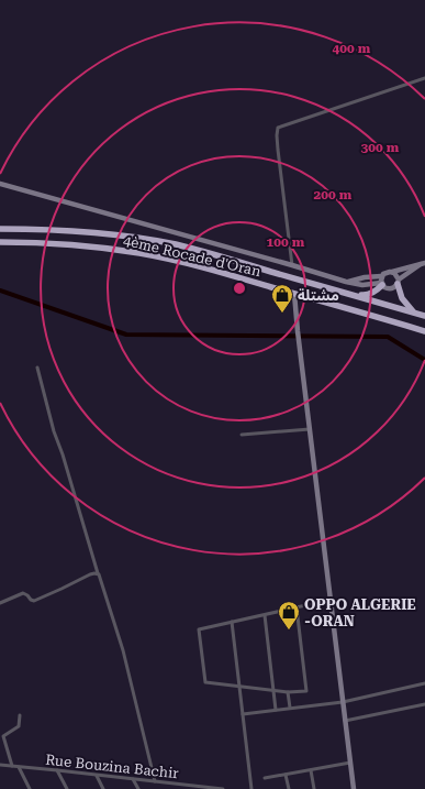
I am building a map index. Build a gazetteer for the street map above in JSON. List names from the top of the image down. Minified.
{"streets":{"highway":["4ème Rocade d'Oran"],"street":["Rue Bouzina Bachir"]},"places":{"shop":["مشتلة","OPPO ALGERIE -ORAN"]},"rings":["400 m","300 m","200 m","100 m"]}
